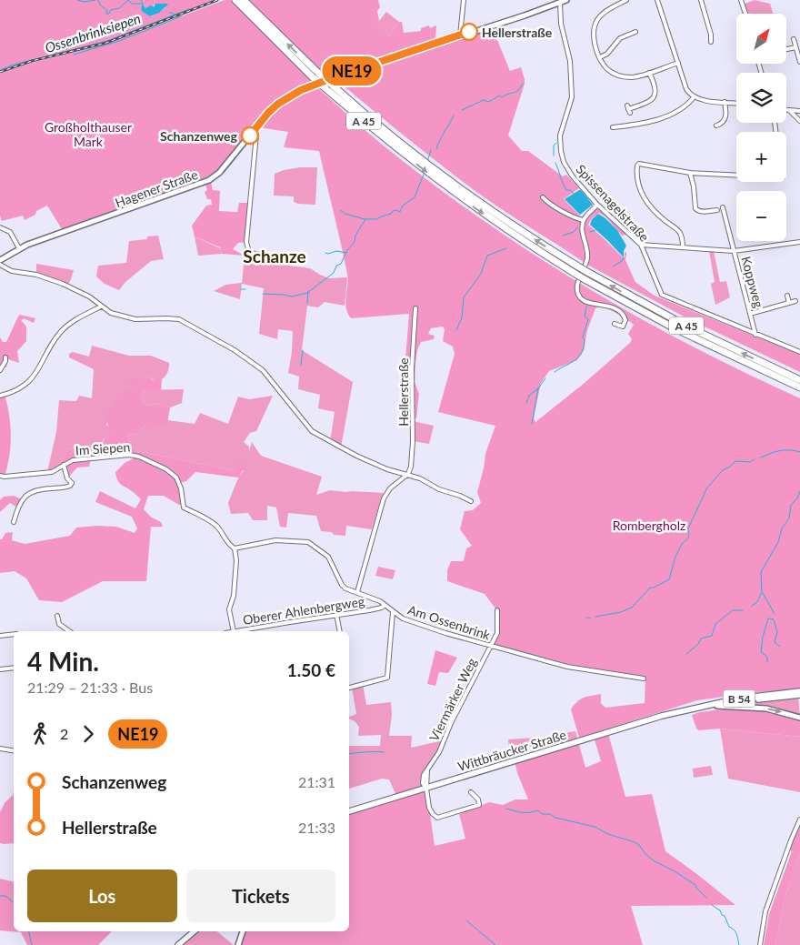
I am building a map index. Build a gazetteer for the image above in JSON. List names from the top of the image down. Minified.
{"streets":{"highway":["A 45"],"main road":["Hagener Straße","B 54","Wittbräucker Straße"],"street":["Spissenagelstraße","Koppweg","Hellerstraße","Im Siepen","Oberer Ahlenbergweg","Am Ossenbrink","Viermärker Weg"]},"crossings":[["Hagener Straße","Spissenagelstraße"],["Spissenagelstraße","Koppweg"],["Oberer Ahlenbergweg","Am Ossenbrink"],["Am Ossenbrink","Viermärker Weg"],["B 54","Wittbräucker Straße"],["Viermärker Weg","Wittbräucker Straße"]],"districts":["Schanze"],"water":["Ossenbrinksiepen"],"parks":["Großholthauser Mark","Rombergholz"],"places":["Hellerstraße","Schanzenweg"],"lines":["bus line NE19"],"north":"top right","page":{"on_map":"NE19","map_buttons":["+","−"],"heading":["4 Min.","21:29 – 21:33 · Bus","1.50 €"],"legs":["2","NE19"],"list":[{"name":"Schanzenweg","value":"21:31"},{"name":"Hellerstraße","value":"21:33"}],"buttons":["Los","Tickets"]}}
